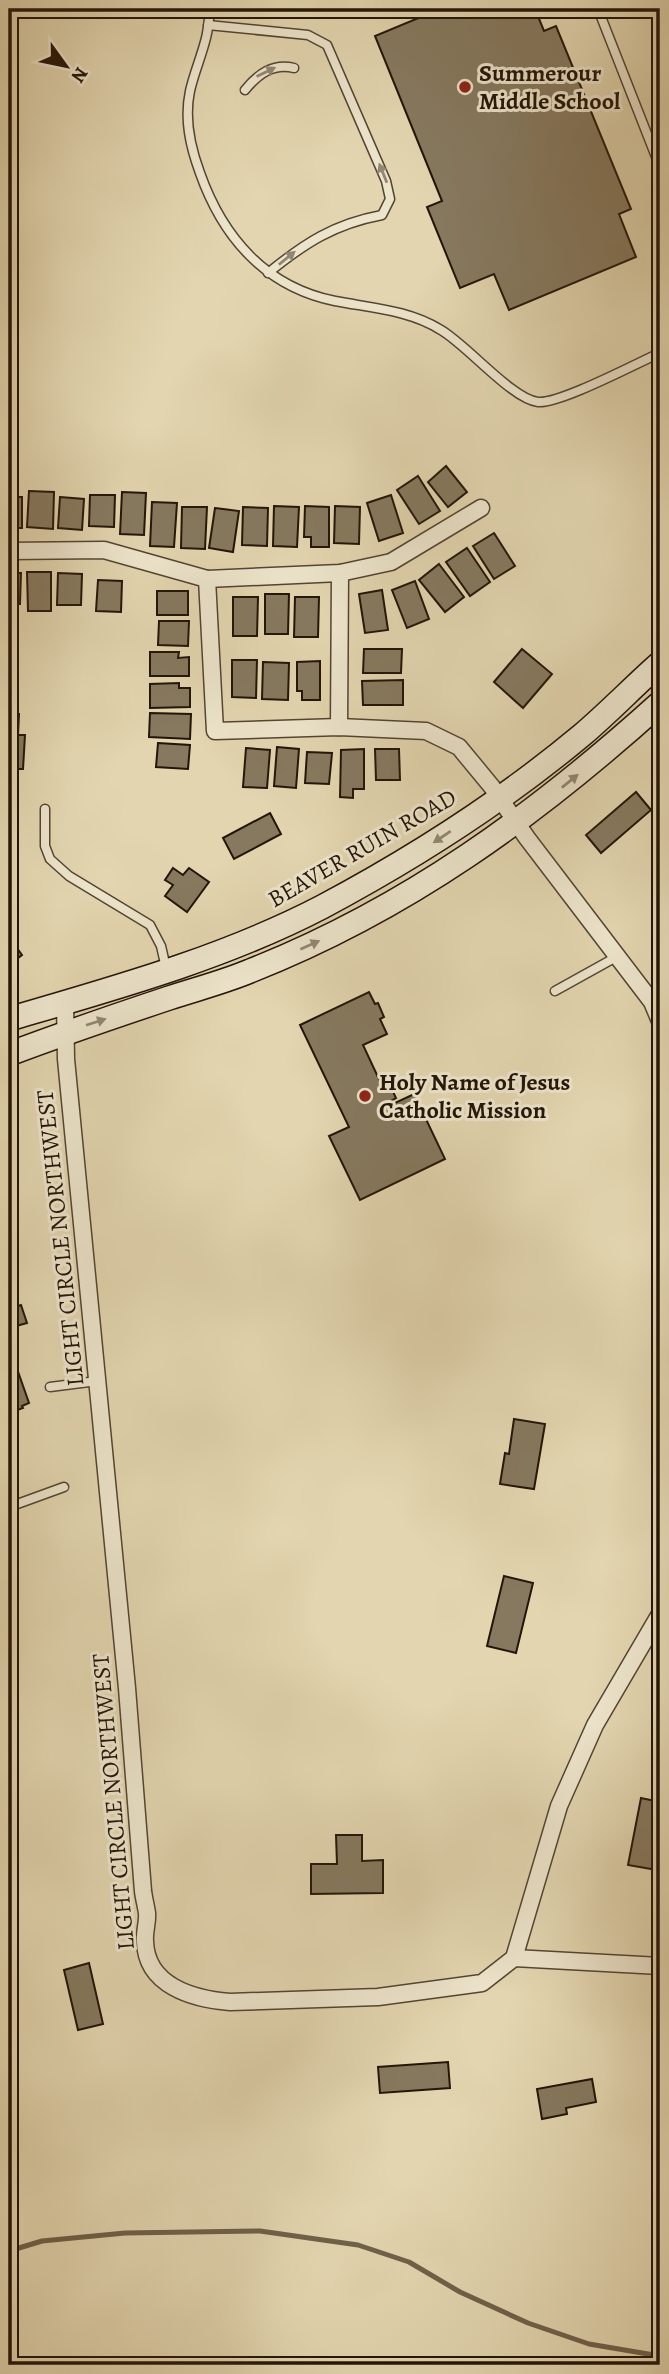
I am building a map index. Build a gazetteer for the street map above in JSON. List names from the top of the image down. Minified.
{"streets":{"main road":["BEAVER RUIN ROAD"],"street":["LIGHT CIRCLE NORTHWEST"]},"crossings":[["BEAVER RUIN ROAD","LIGHT CIRCLE NORTHWEST"]],"places":["Summerour Middle School","Holy Name of Jesus Catholic Mission"],"north":"bottom right"}
